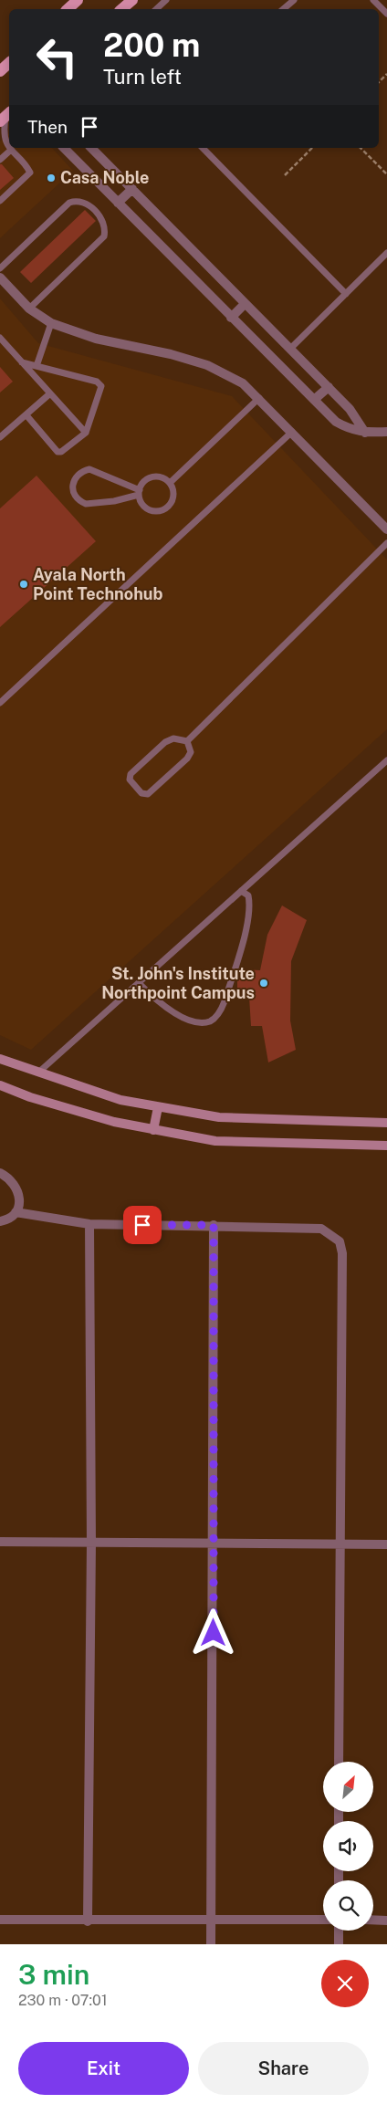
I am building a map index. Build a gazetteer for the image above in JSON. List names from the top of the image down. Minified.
{"places":["Casa Noble","Ayala North Point Technohub","St. John's Institute Northpoint Campus"],"north":"top right","page":{"turn":["200 m","Turn left"],"then":"Then","heading":["3 min","230 m · 07:01"],"buttons":["Exit","Share"]}}
